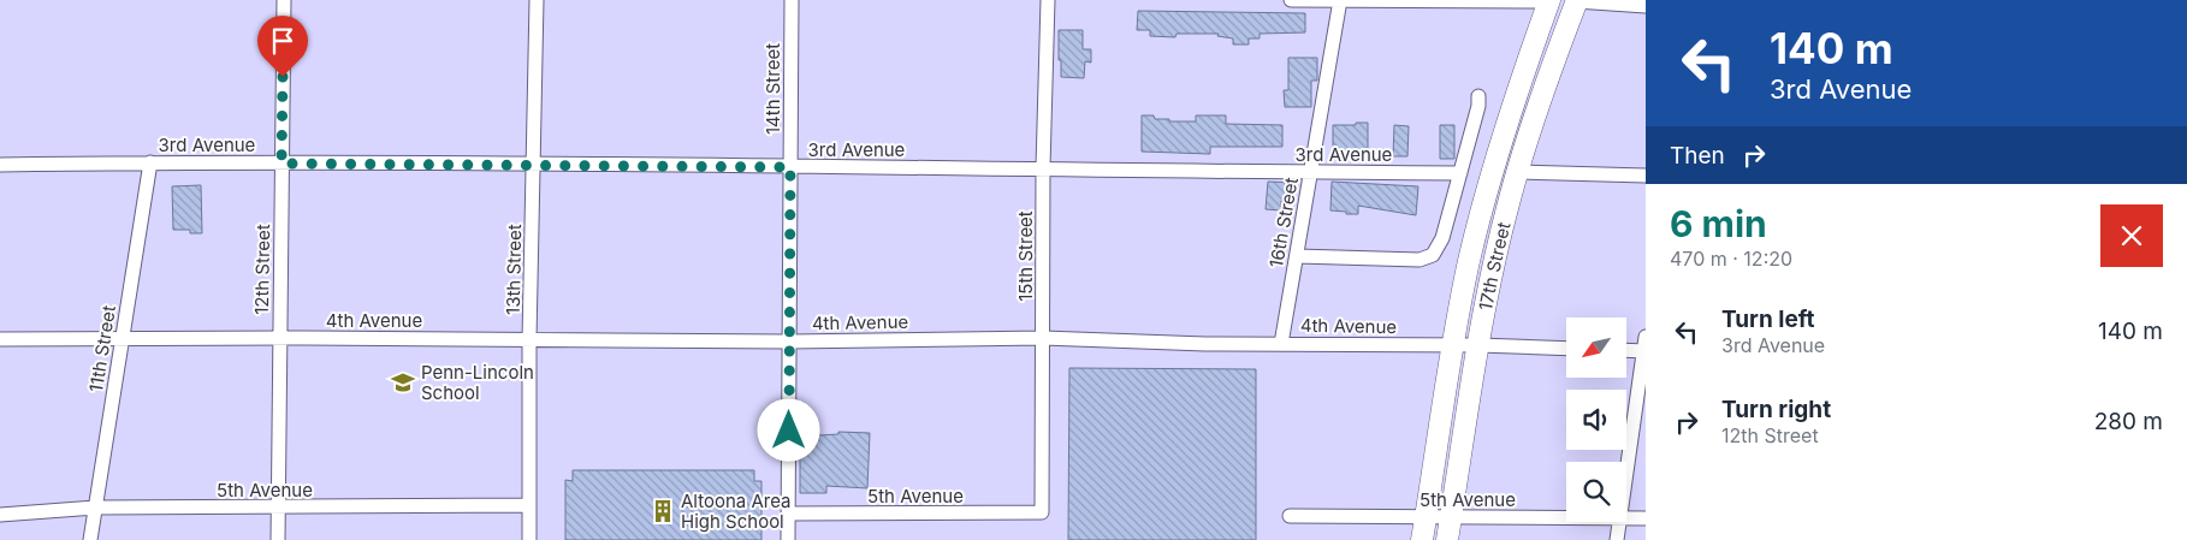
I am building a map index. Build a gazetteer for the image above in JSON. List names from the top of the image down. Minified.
{"streets":{"main road":["17th Street"],"street":["14th Street","3rd Avenue","16th Street","15th Street","12th Street","13th Street","4th Avenue","11th Street","5th Avenue"]},"crossings":[["14th Street","3rd Avenue"],["14th Street","4th Avenue"],["14th Street","5th Avenue"],["3rd Avenue","16th Street"],["3rd Avenue","15th Street"],["3rd Avenue","12th Street"],["3rd Avenue","13th Street"],["3rd Avenue","11th Street"],["16th Street","4th Avenue"],["15th Street","4th Avenue"],["15th Street","5th Avenue"],["17th Street","4th Avenue"],["17th Street","5th Avenue"],["12th Street","4th Avenue"],["12th Street","5th Avenue"],["13th Street","4th Avenue"],["13th Street","5th Avenue"],["4th Avenue","11th Street"],["11th Street","5th Avenue"]],"places":{"school or university":["Penn-Lincoln School"],"building":["Altoona Area High School"]},"north":"bottom left","page":{"turn":["140 m","3rd Avenue"],"then":"Then","heading":["6 min","470 m · 12:20"],"list":[{"name":"Turn left","note":"3rd Avenue","value":"140 m"},{"name":"Turn right","note":"12th Street","value":"280 m"}]}}
